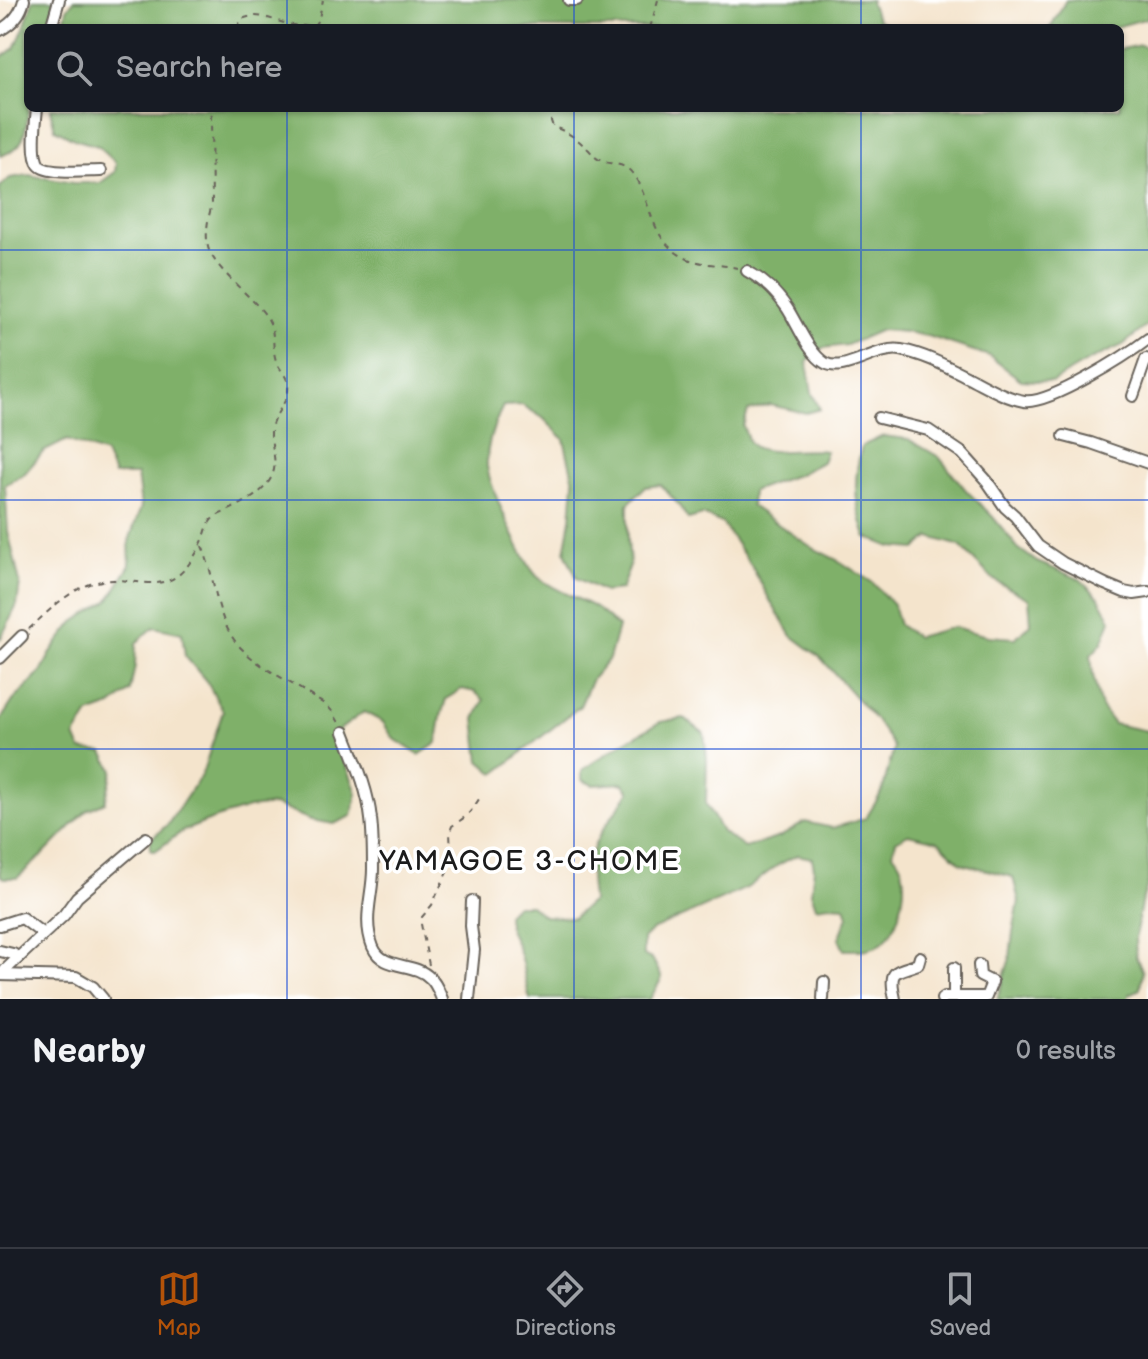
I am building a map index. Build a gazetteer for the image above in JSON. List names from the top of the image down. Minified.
{"districts":["YAMAGOE 3-CHOME"],"page":{"search":"Search here","heading":["Nearby","0 results"],"nav":["Map","Directions","Saved"]}}
